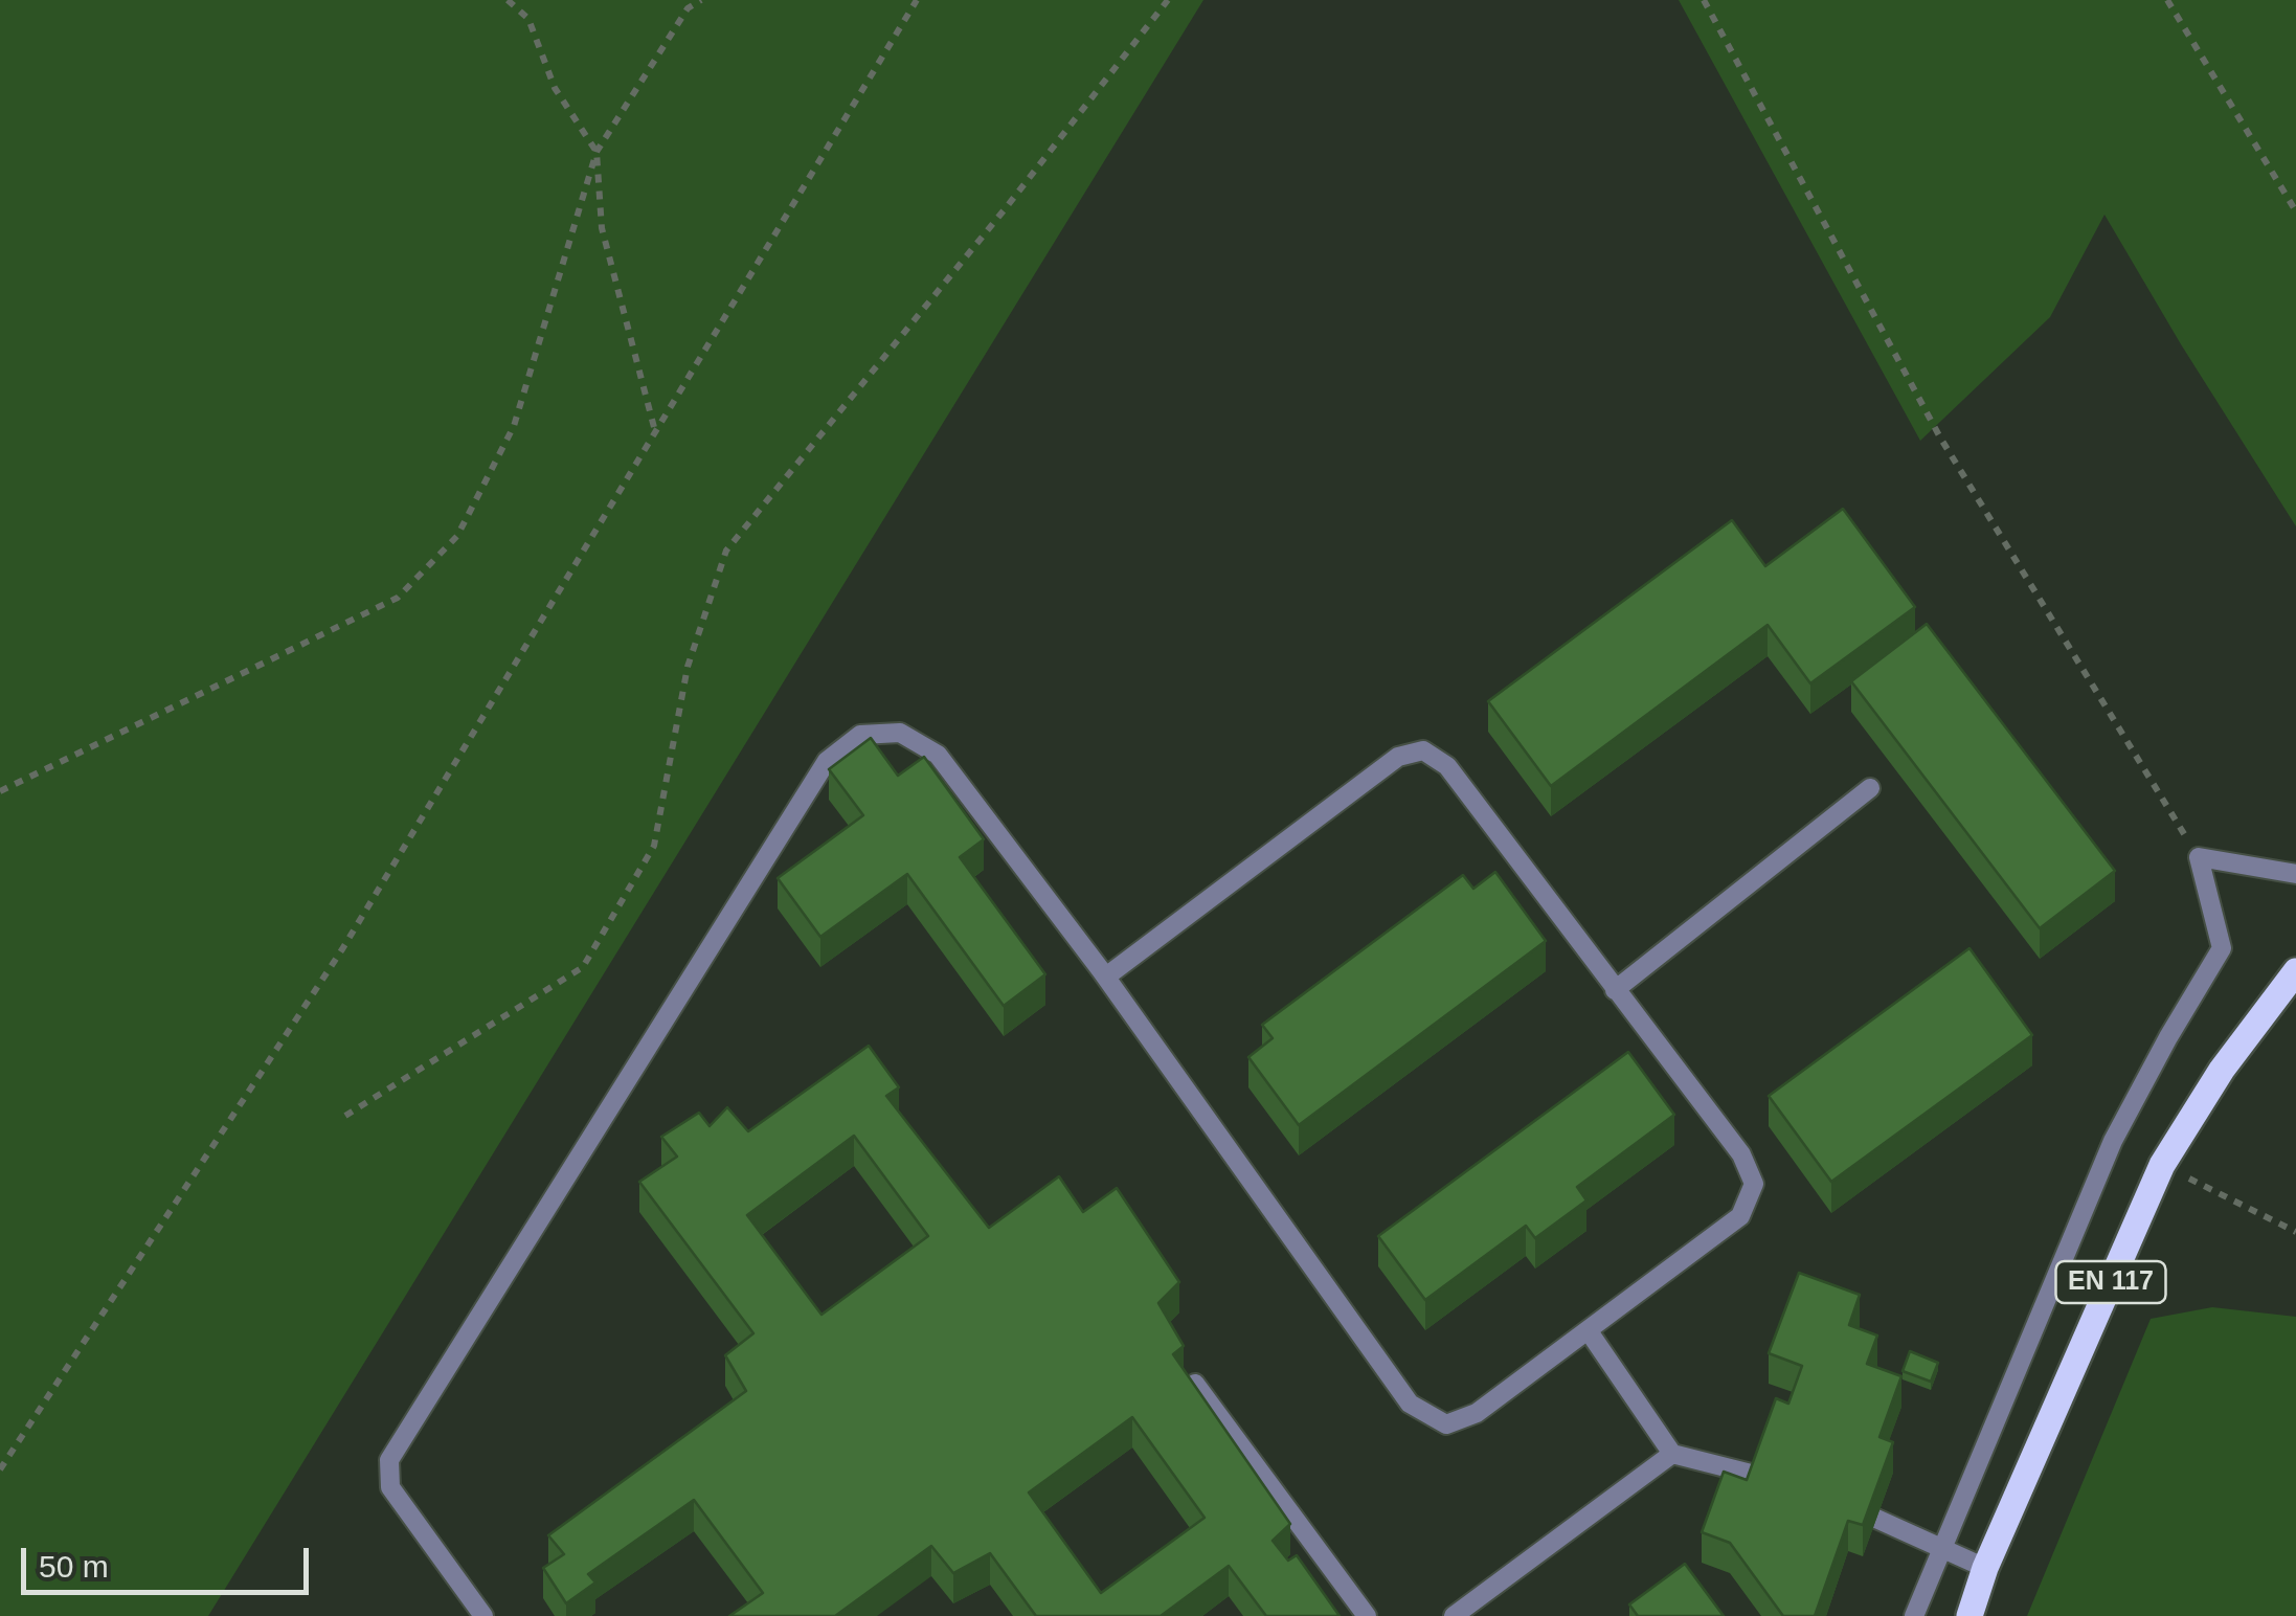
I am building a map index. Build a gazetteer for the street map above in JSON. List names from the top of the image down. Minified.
{"streets":{"main road":["EN 117"]},"scale_bar":"50 m"}
